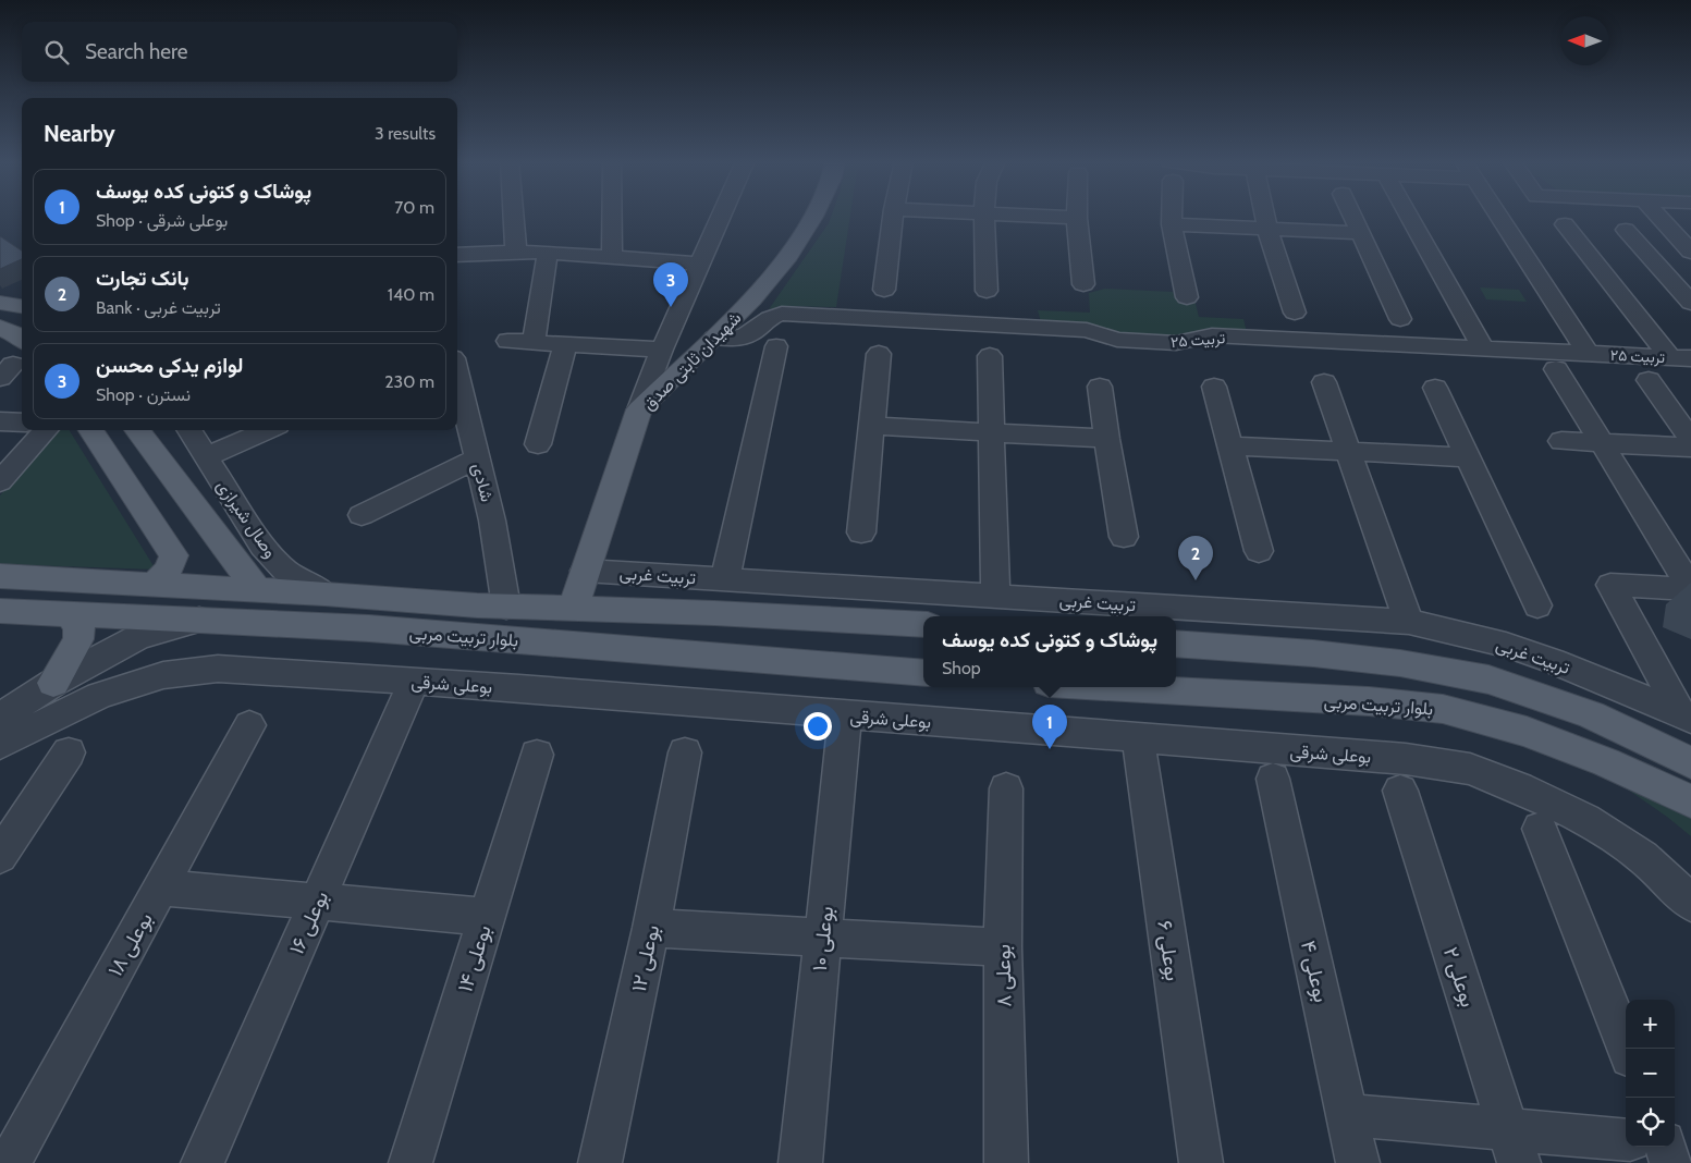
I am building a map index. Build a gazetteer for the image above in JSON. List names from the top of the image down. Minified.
{"streets":{"main road":["شهیدان ثابتی صدق","بلوار تربیت مربی"],"street":["تربیت ۲۵","شادی","وصال شیرازی","تربیت غربی","بوعلی شرقی","بوعلی ۱۶","بوعلی ۱۰","بوعلی ۱۸","بوعلی ۶","بوعلی ۱۴","بوعلی ۱۲","بوعلی ۴","بوعلی ۸","بوعلی ۲"]},"crossings":[["تربیت ۲۵","شهیدان ثابتی صدق"],["شهیدان ثابتی صدق","تربیت غربی"],["شهیدان ثابتی صدق","بلوار تربیت مربی"],["شادی","بلوار تربیت مربی"],["وصال شیرازی","بلوار تربیت مربی"],["بوعلی شرقی","بوعلی ۱۶"],["بوعلی شرقی","بوعلی ۱۰"],["بوعلی شرقی","بوعلی ۶"]],"north":"left","page":{"search":"Search here","heading":["Nearby","3 results"],"list":[{"mark":"1","name":"پوشاک و کتونی کده یوسف","note":"Shop · بوعلی شرقی","value":"70 m"},{"mark":"2","name":"بانک تجارت","note":"Bank · تربیت غربی","value":"140 m"},{"mark":"3","name":"لوازم یدکی محسن","note":"Shop · نسترن","value":"230 m"}],"pins":["3","2","1"],"popup":["پوشاک و کتونی کده یوسف","Shop"],"map_buttons":["+","−"]}}
